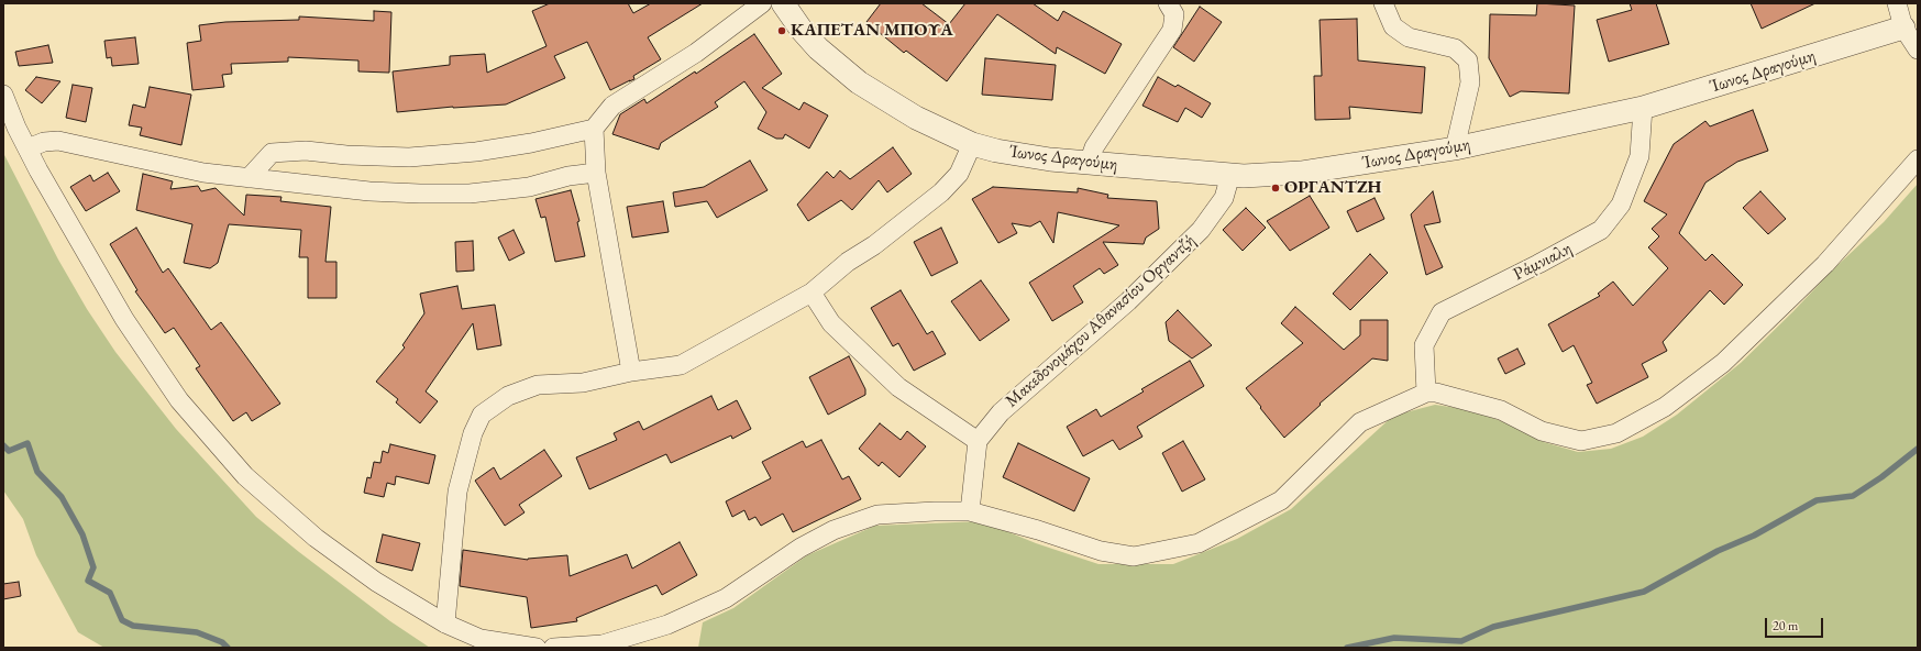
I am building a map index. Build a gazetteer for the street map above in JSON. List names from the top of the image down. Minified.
{"streets":{"street":["Ίωνος Δραγούμη","Ράμνιαλη","Μακεδονομάχου Αθανασίου Οργαντζή"]},"crossings":[["Ίωνος Δραγούμη","Ράμνιαλη"],["Ίωνος Δραγούμη","Μακεδονομάχου Αθανασίου Οργαντζή"]],"places":["ΚΑΠΕΤΑΝ ΜΠΟΥΑ","ΟΡΓΑΝΤΖΗ"],"scale_bar":"20 m"}
